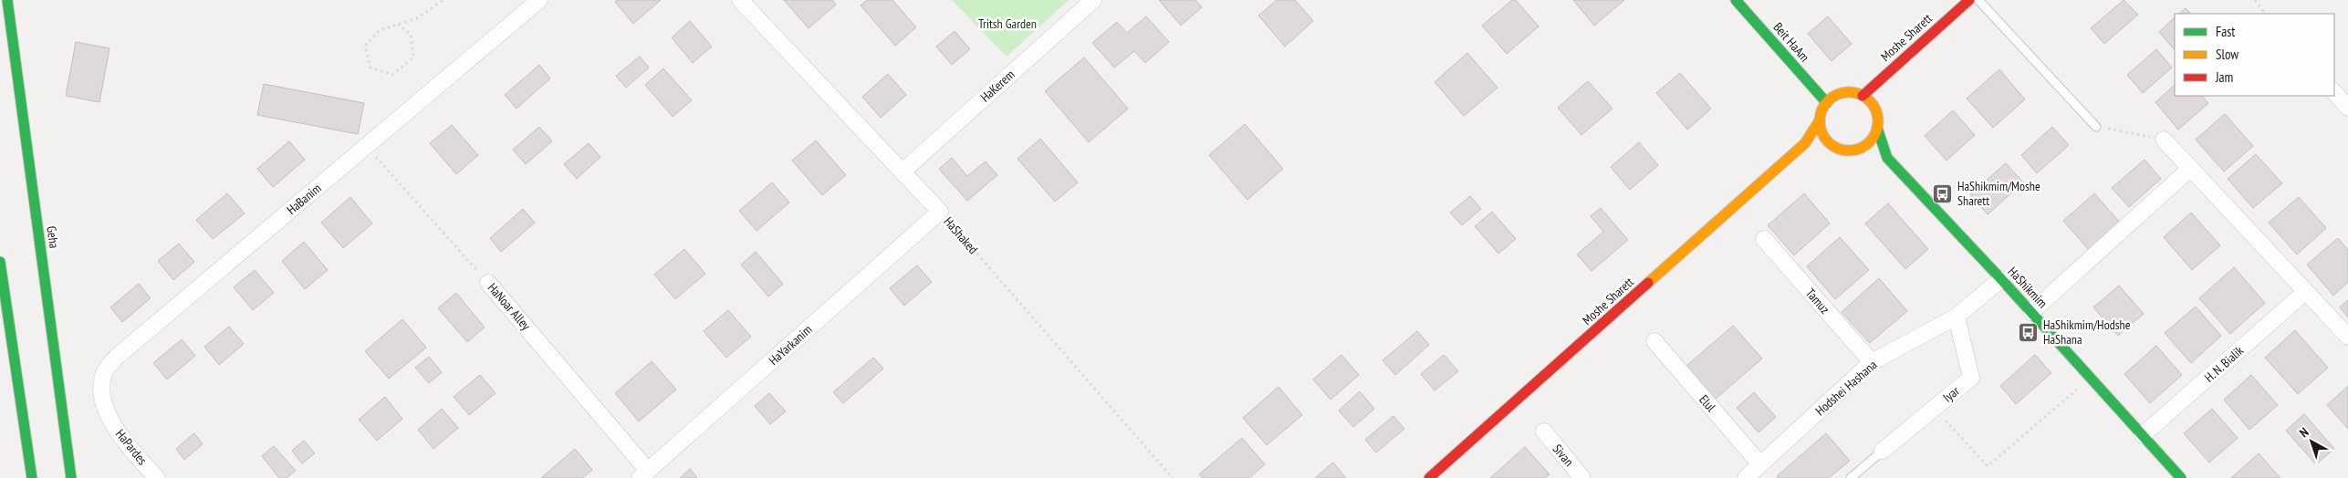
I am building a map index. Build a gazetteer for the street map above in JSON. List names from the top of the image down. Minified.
{"streets":{"main road":["Moshe Sharett","Beit HaAm","Geha","HaShikmim"],"street":["HaKerem","HaBanim","HaShaked","Tamuz","HaNoar Alley","HaYarkanim","H. N. Bialik","Hodshei Hashana","Iyar","Elul","HaPardes","Sivan"]},"crossings":[["Moshe Sharett","Beit HaAm"],["Moshe Sharett","HaShikmim"],["Beit HaAm","HaShikmim"],["HaKerem","HaShaked"],["HaBanim","HaNoar Alley"],["HaBanim","HaPardes"],["HaShaked","HaYarkanim"],["HaShikmim","H. N. Bialik"],["HaShikmim","Hodshei Hashana"],["Tamuz","Hodshei Hashana"],["HaNoar Alley","HaYarkanim"],["Hodshei Hashana","Iyar"],["Hodshei Hashana","Elul"]],"parks":["Tritsh Garden"],"places":{"bus stop":["HaShikmim/Moshe Sharett","HaShikmim/Hodshe HaShana"]},"legend":["Fast","Slow","Jam"],"north":"top left"}
